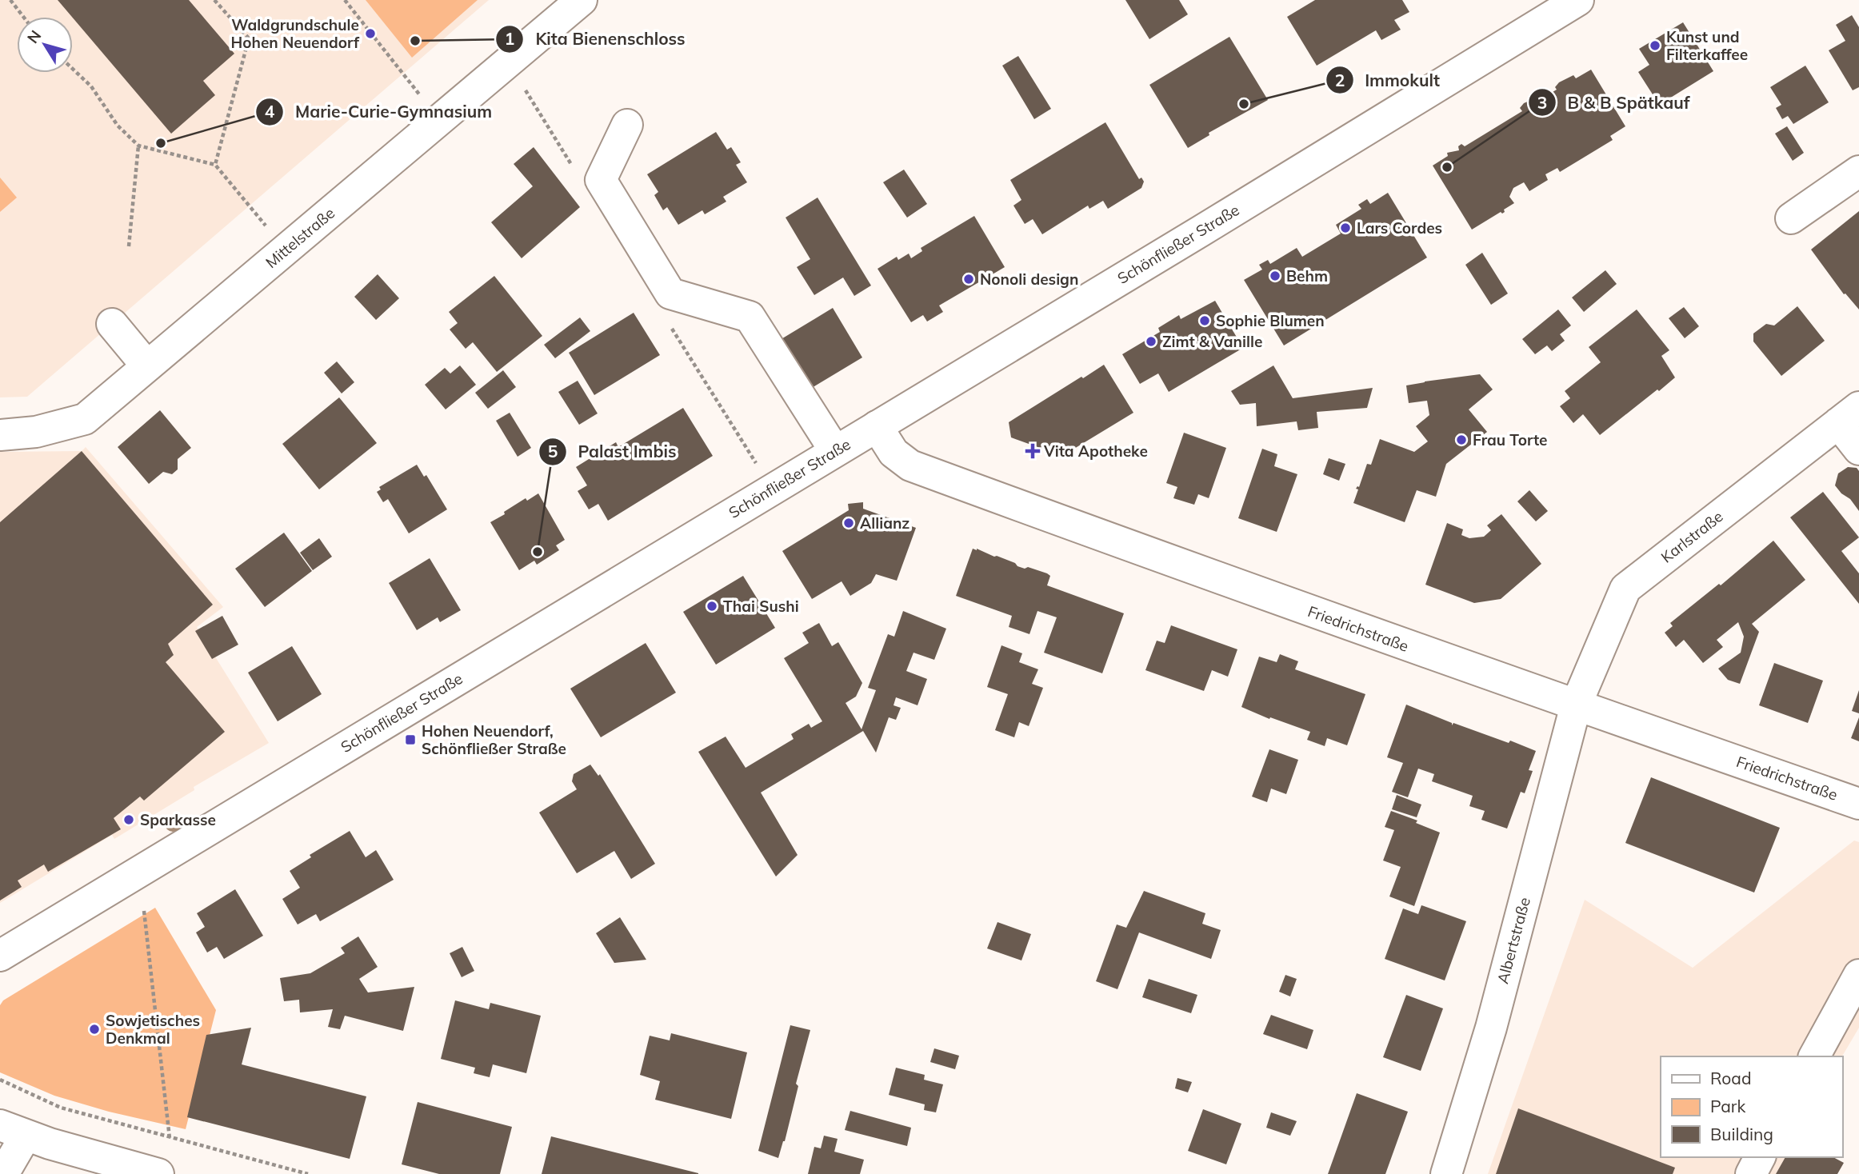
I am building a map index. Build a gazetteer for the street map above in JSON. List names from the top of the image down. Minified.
{"streets":{"street":["Mittelstraße","Schönfließer Straße","Karlstraße","Friedrichstraße","Albertstraße"]},"crossings":[["Schönfließer Straße","Friedrichstraße"],["Karlstraße","Friedrichstraße"],["Karlstraße","Albertstraße"],["Friedrichstraße","Albertstraße"]],"places":{"other":["Waldgrundschule Hohen Neuendorf","Kita Bienenschloss","Kunst und Filterkaffee","Immokult","Marie-Curie-Gymnasium","B & B Spätkauf","Lars Cordes","Behm","Nonoli design","Sophie Blumen","Zimt & Vanille","Frau Torte","Allianz","Palast Imbis","Thai Sushi","Sparkasse","Sowjetisches Denkmal"],"health":["Vita Apotheke"],"transit":["Hohen Neuendorf, Schönfließer Straße"]},"legend":["Road","Park","Building"],"north":"top left"}
